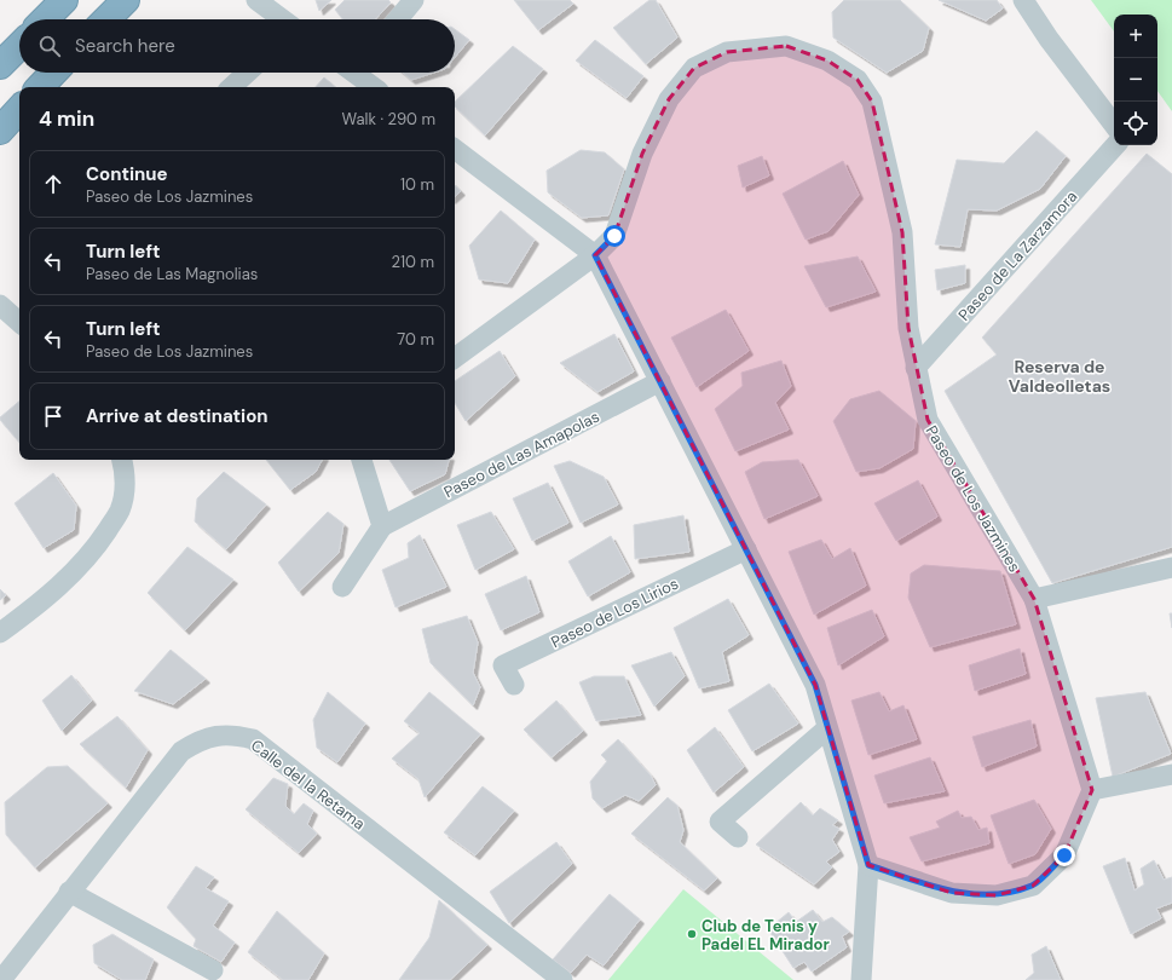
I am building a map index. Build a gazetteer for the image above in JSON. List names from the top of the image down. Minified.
{"streets":{"street":["Paseo de La Zarzamora","Paseo de Las Amapolas","Paseo de Los Jazmines","Paseo de Los Lirios","Calle del la Retama"]},"crossings":[["Paseo de La Zarzamora","Paseo de Los Jazmines"]],"districts":["Reserva de Valdeolletas"],"places":["Club de Tenis y Padel EL Mirador"],"page":{"map_buttons":["+","−"],"search":"Search here","heading":["4 min","Walk · 290 m"],"list":[["Continue","Paseo de Los Jazmines","10 m"],["Turn left","Paseo de Las Magnolias","210 m"],["Turn left","Paseo de Los Jazmines","70 m"],"Arrive at destination"]}}
